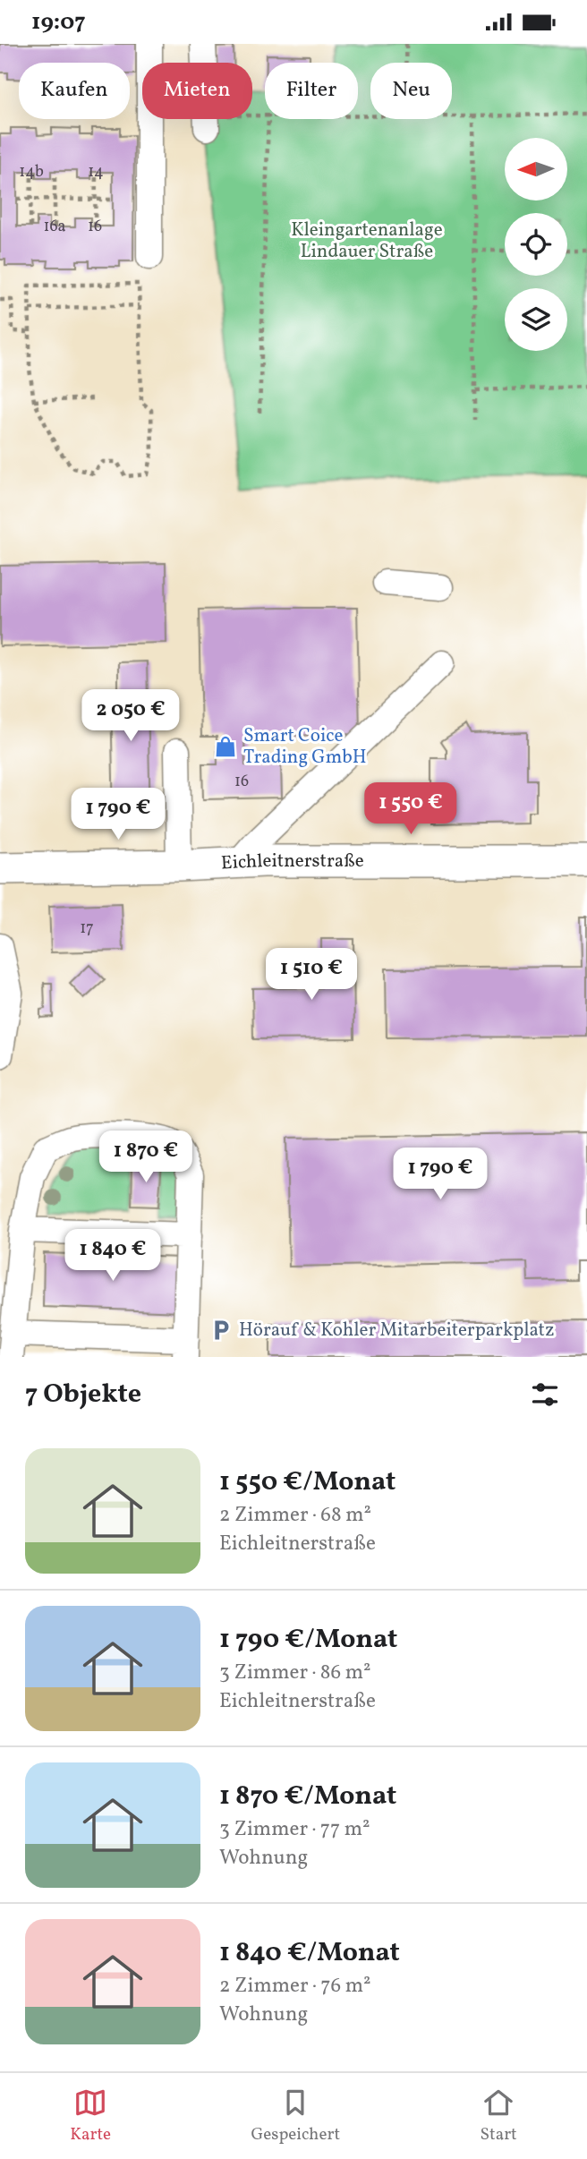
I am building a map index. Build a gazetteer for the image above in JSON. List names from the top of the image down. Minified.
{"streets":{"main road":["Eichleitnerstraße"]},"parks":["Kleingartenanlage Lindauer Straße"],"places":{"shop":["Smart Coice Trading GmbH"],"parking":["Hörauf & Kohler Mitarbeiterparkplatz"]},"house_numbers":["14b","14","16a","16","16","17"],"north":"left","page":{"status":"19:07","chip":["Kaufen","Mieten","Filter","Neu"],"price":["2 050 €","1 550 €","1 790 €","1 510 €","1 870 €","1 790 €","1 840 €"],"heading":"7 Objekte","list":[{"name":"1 550 €/Monat","note":"2 Zimmer · 68 m² · Eichleitnerstraße"},{"name":"1 790 €/Monat","note":"3 Zimmer · 86 m² · Eichleitnerstraße"},{"name":"1 870 €/Monat","note":"3 Zimmer · 77 m² · Wohnung"},{"name":"1 840 €/Monat","note":"2 Zimmer · 76 m² · Wohnung"}],"tabs":["Karte","Gespeichert","Start"]}}
